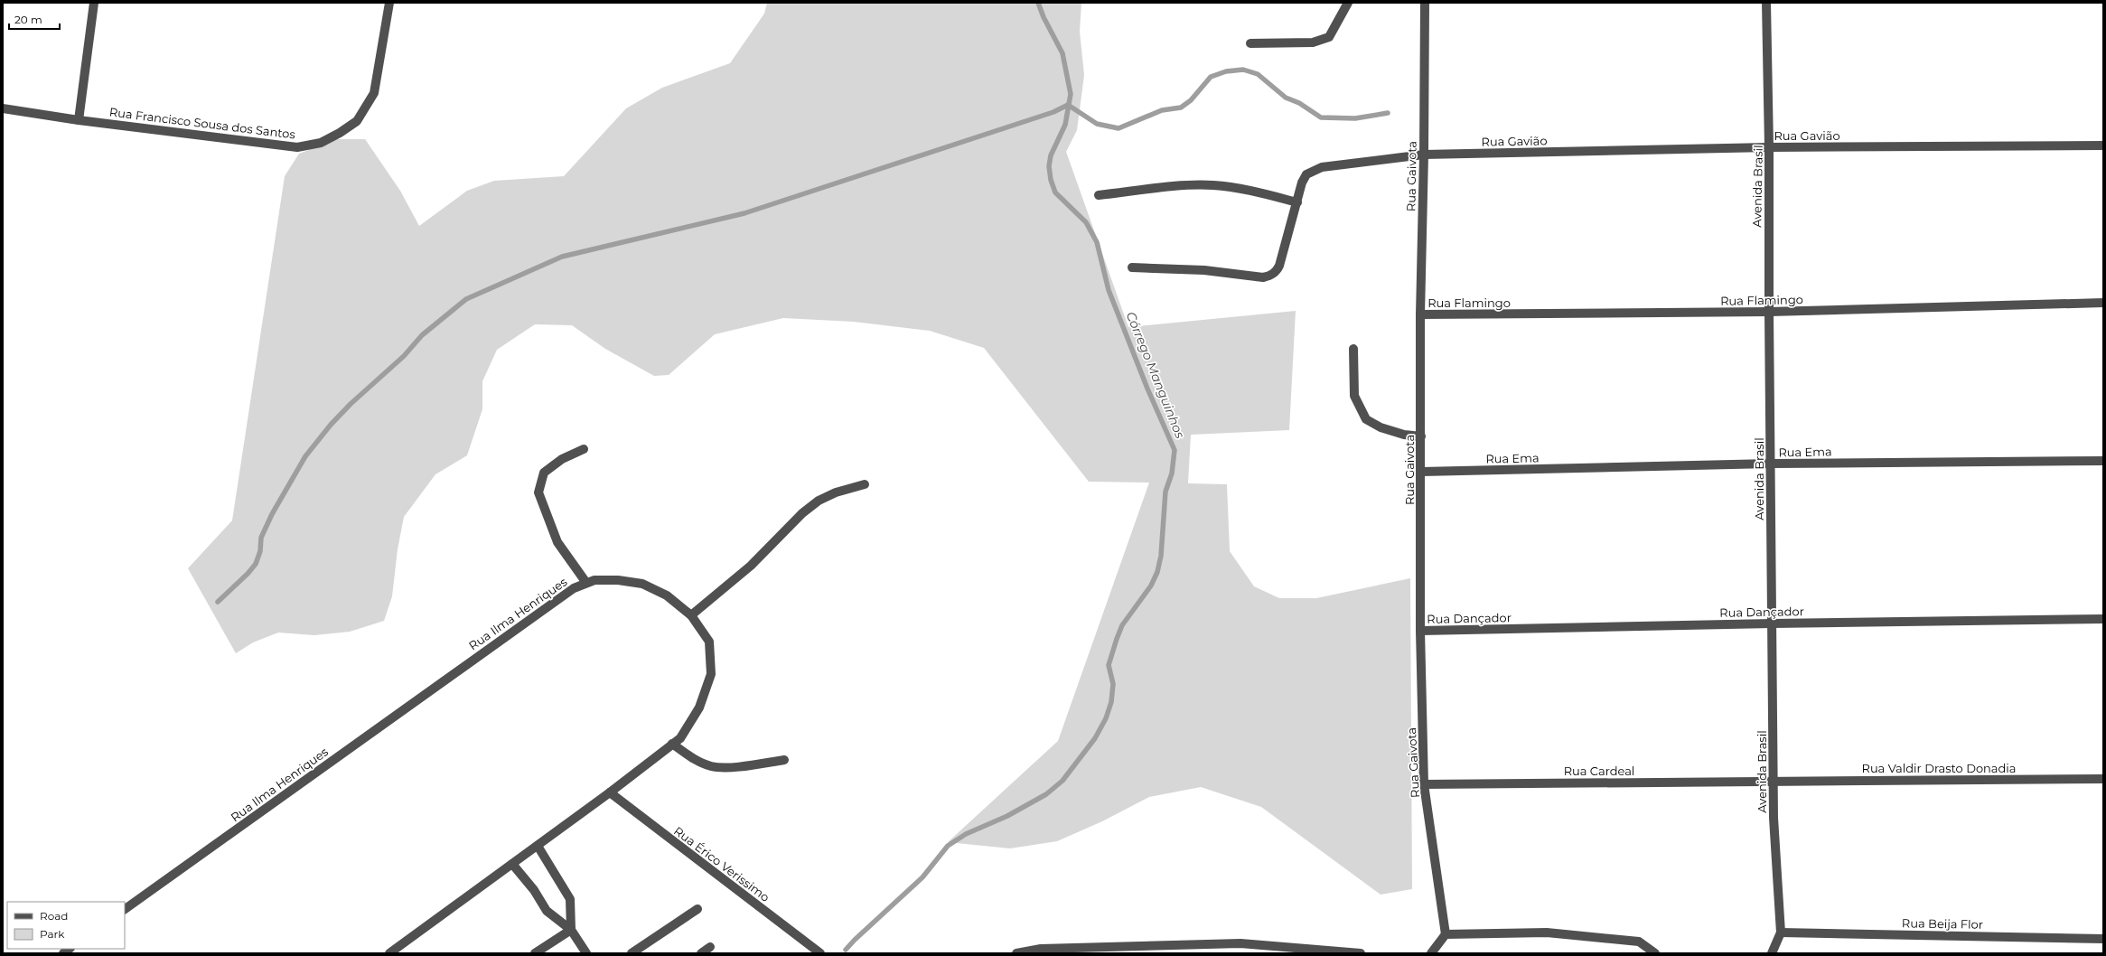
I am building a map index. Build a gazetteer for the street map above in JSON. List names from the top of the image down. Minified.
{"streets":{"street":["Rua Francisco Sousa dos Santos","Rua Gavião","Rua Gaivota","Avenida Brasil","Rua Flamingo","Rua Ema","Rua Dançador","Rua Ilma Henriques","Rua Valdir Drasto Donadia","Rua Cardeal","Rua Érico Verissimo","Rua Beija Flor"]},"crossings":[["Rua Gavião","Rua Gaivota"],["Rua Gavião","Avenida Brasil"],["Rua Gaivota","Rua Flamingo"],["Rua Gaivota","Rua Ema"],["Rua Gaivota","Rua Dançador"],["Rua Gaivota","Rua Cardeal"],["Avenida Brasil","Rua Flamingo"],["Avenida Brasil","Rua Ema"],["Avenida Brasil","Rua Dançador"],["Avenida Brasil","Rua Valdir Drasto Donadia"],["Avenida Brasil","Rua Cardeal"],["Avenida Brasil","Rua Beija Flor"],["Rua Ilma Henriques","Rua Érico Verissimo"],["Rua Valdir Drasto Donadia","Rua Cardeal"]],"water":["Córrego Manguinhos"],"legend":["Road","Park"],"scale_bar":"20 m"}
